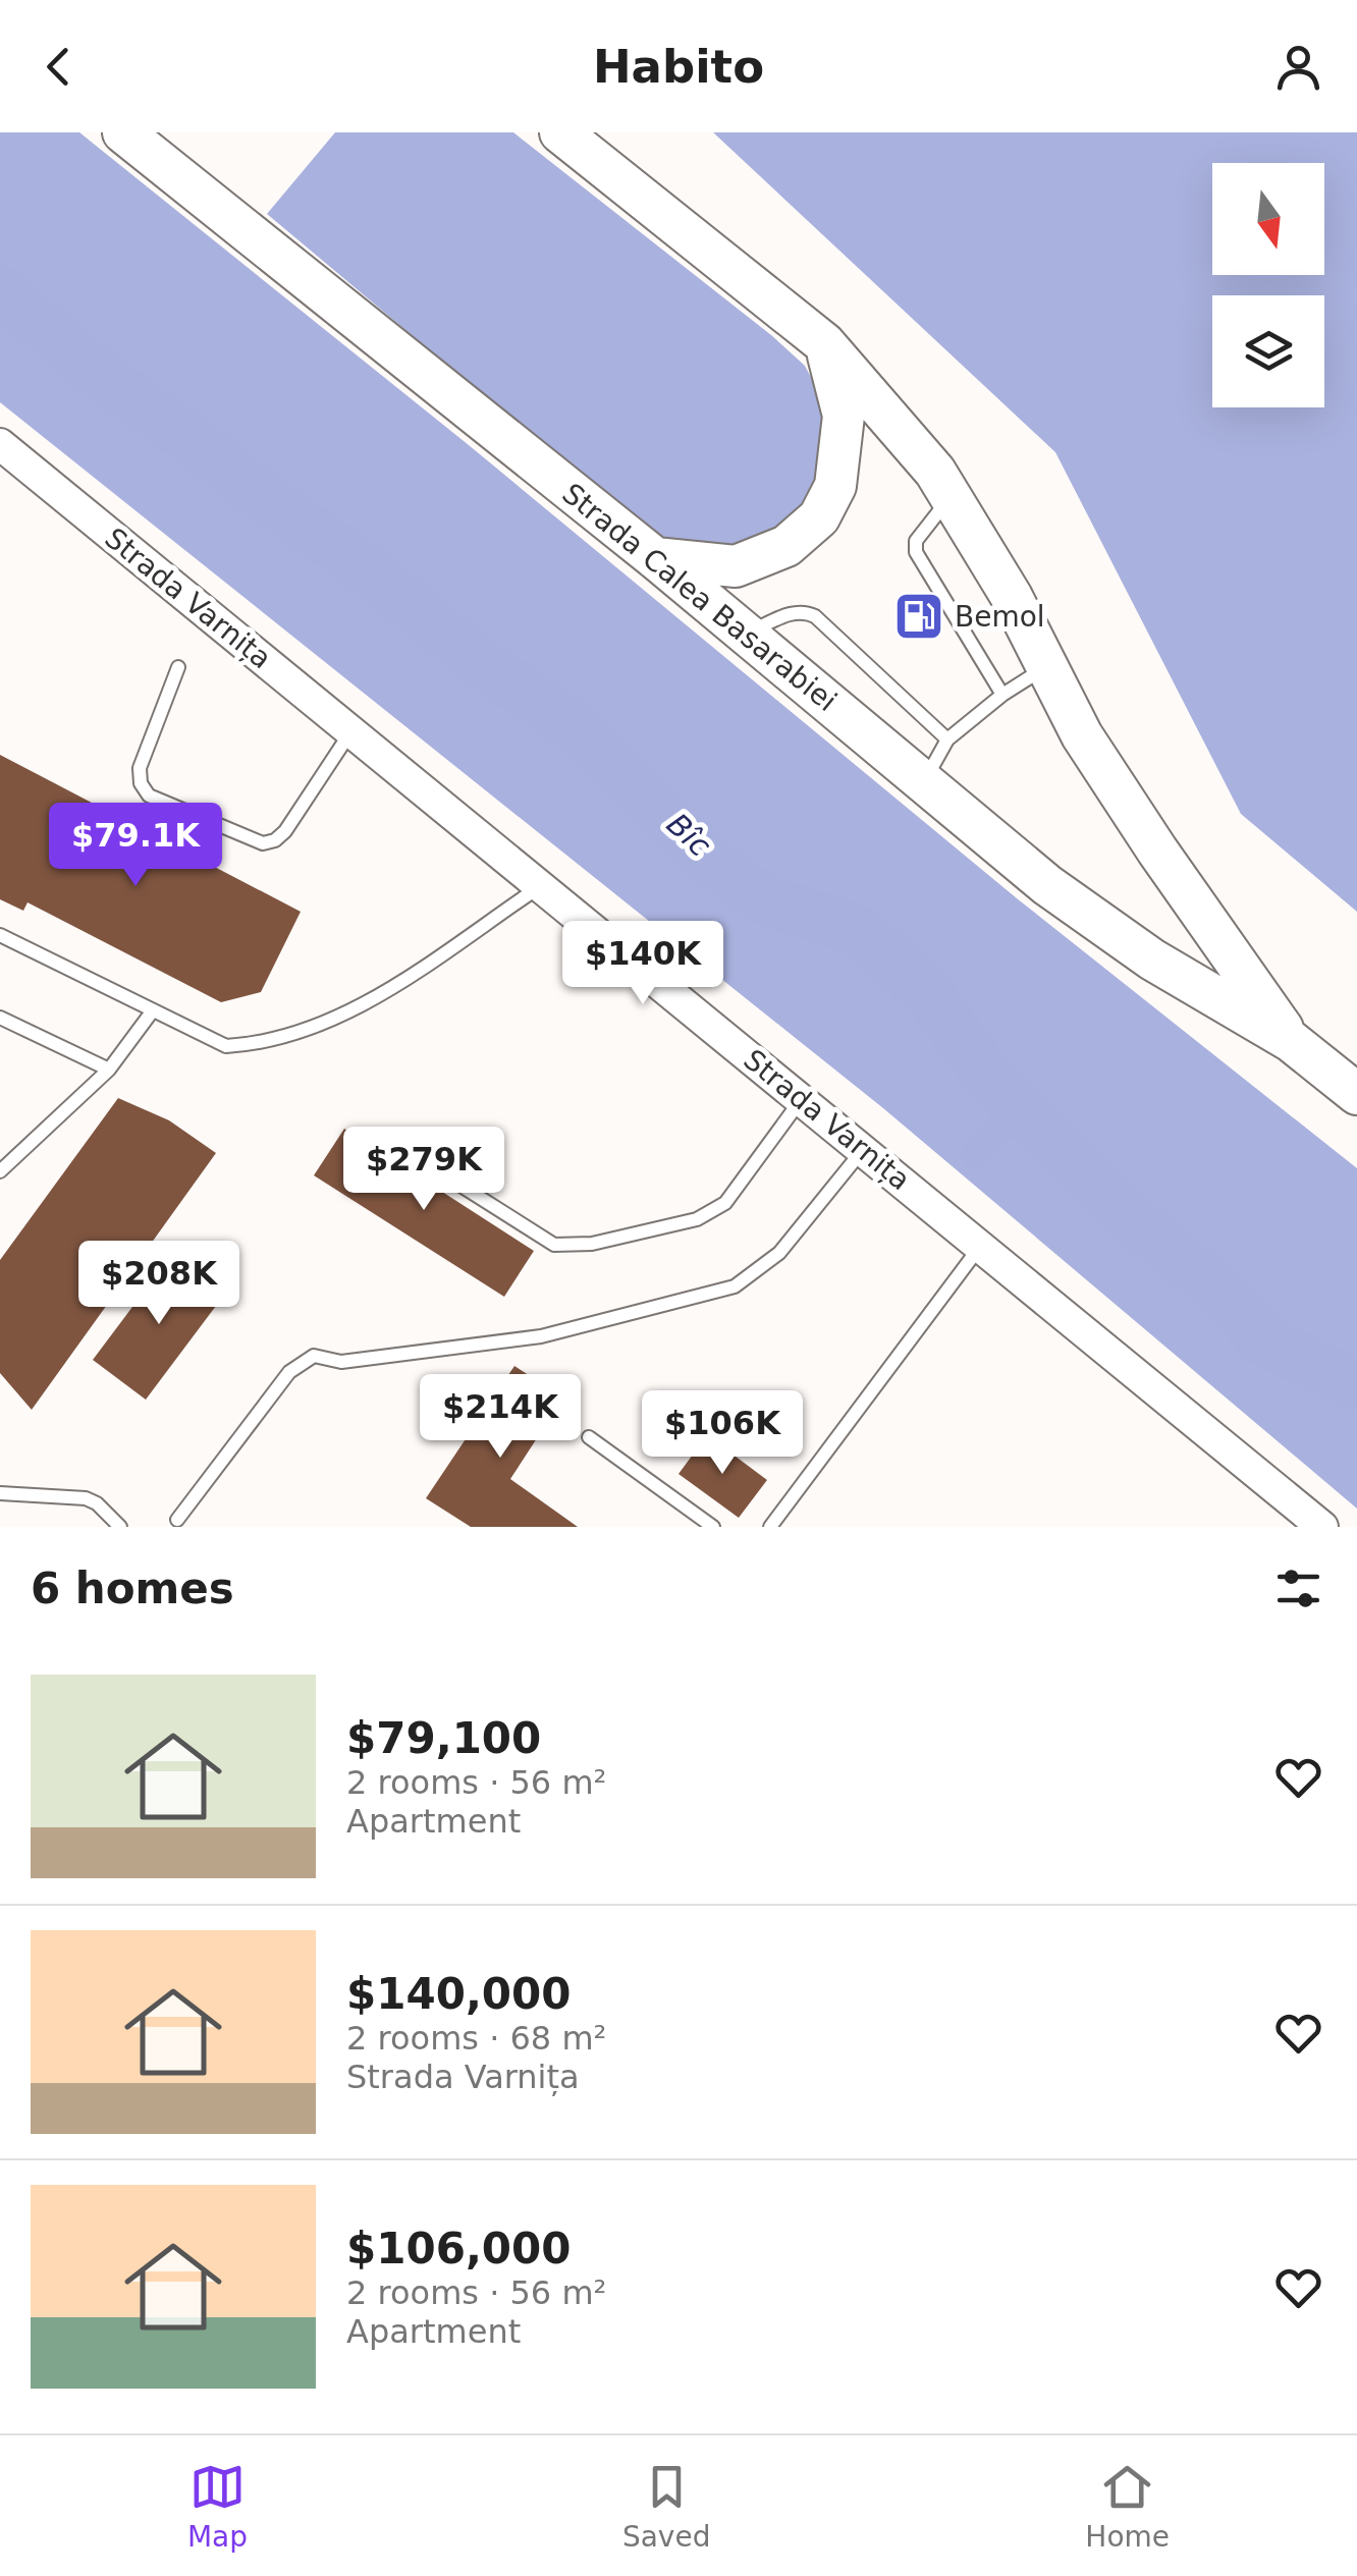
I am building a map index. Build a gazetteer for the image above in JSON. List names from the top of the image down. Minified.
{"streets":{"main road":["Strada Calea Basarabiei"],"street":["Strada Varnița"]},"water":["Bîc"],"places":{"fuel station":["Bemol"]},"north":"bottom","page":{"header":"Habito","price":["$79.1K","$140K","$279K","$208K","$214K","$106K"],"heading":"6 homes","list":[{"name":"$79,100","note":"2 rooms · 56 m² · Apartment"},{"name":"$140,000","note":"2 rooms · 68 m² · Strada Varnița"},{"name":"$106,000","note":"2 rooms · 56 m² · Apartment"}],"tabs":["Map","Saved","Home"]}}
